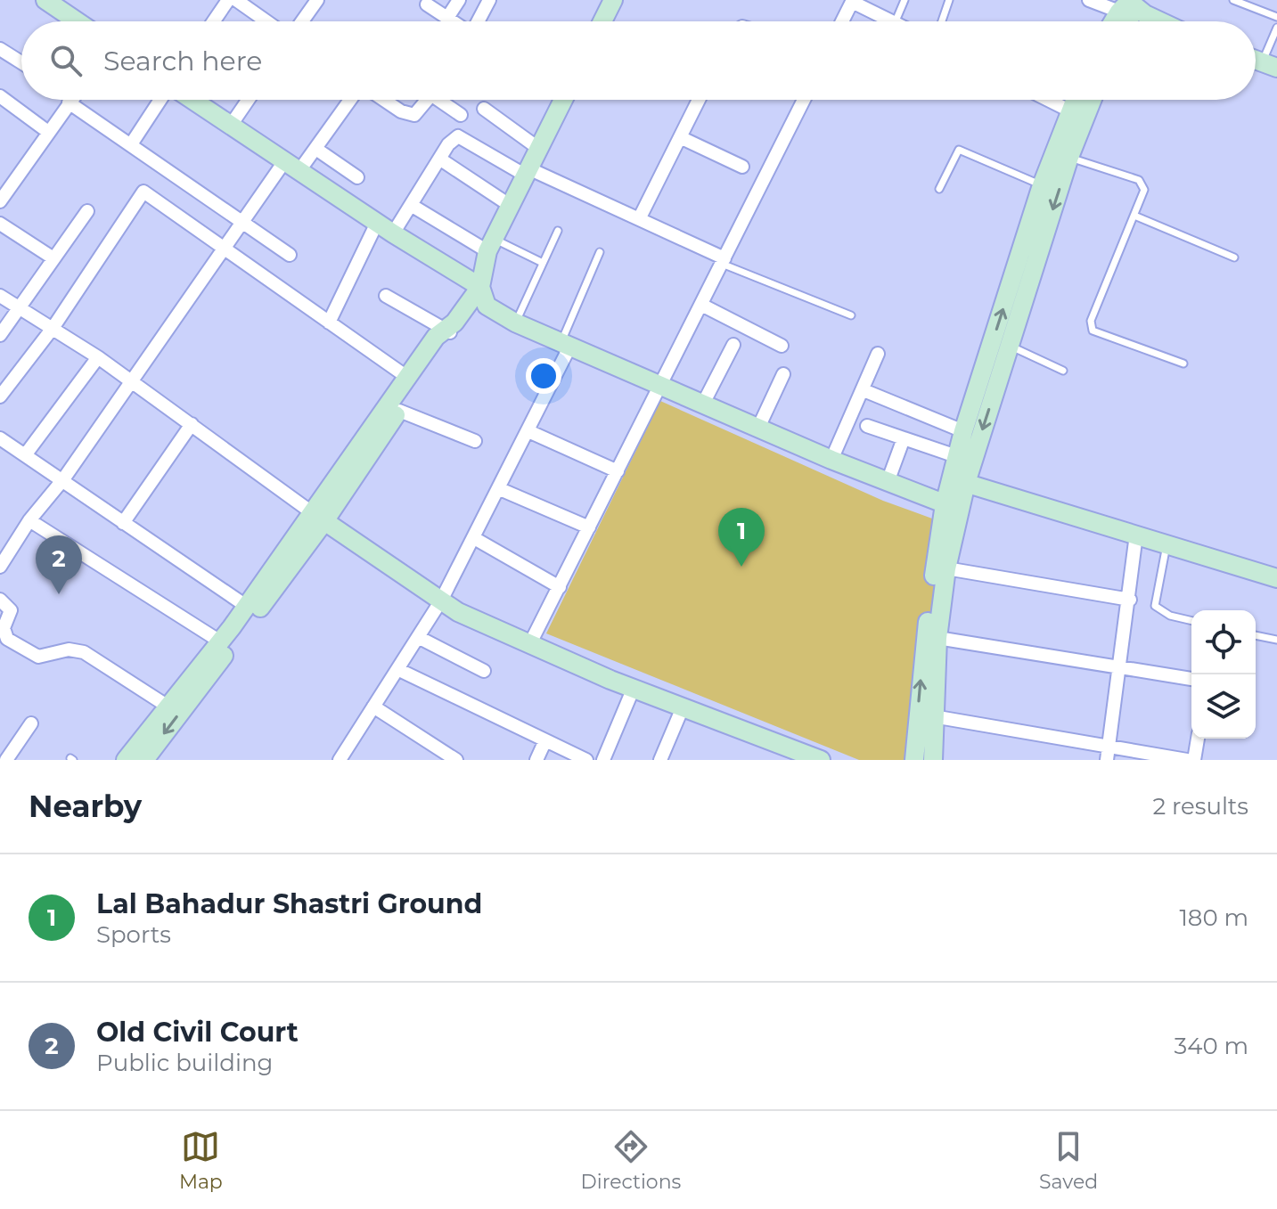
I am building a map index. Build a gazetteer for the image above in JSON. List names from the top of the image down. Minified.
{"page":{"search":"Search here","pins":["1","2"],"heading":["Nearby","2 results"],"list":[{"mark":"1","name":"Lal Bahadur Shastri Ground","note":"Sports","value":"180 m"},{"mark":"2","name":"Old Civil Court","note":"Public building","value":"340 m"}],"nav":["Map","Directions","Saved"]}}
